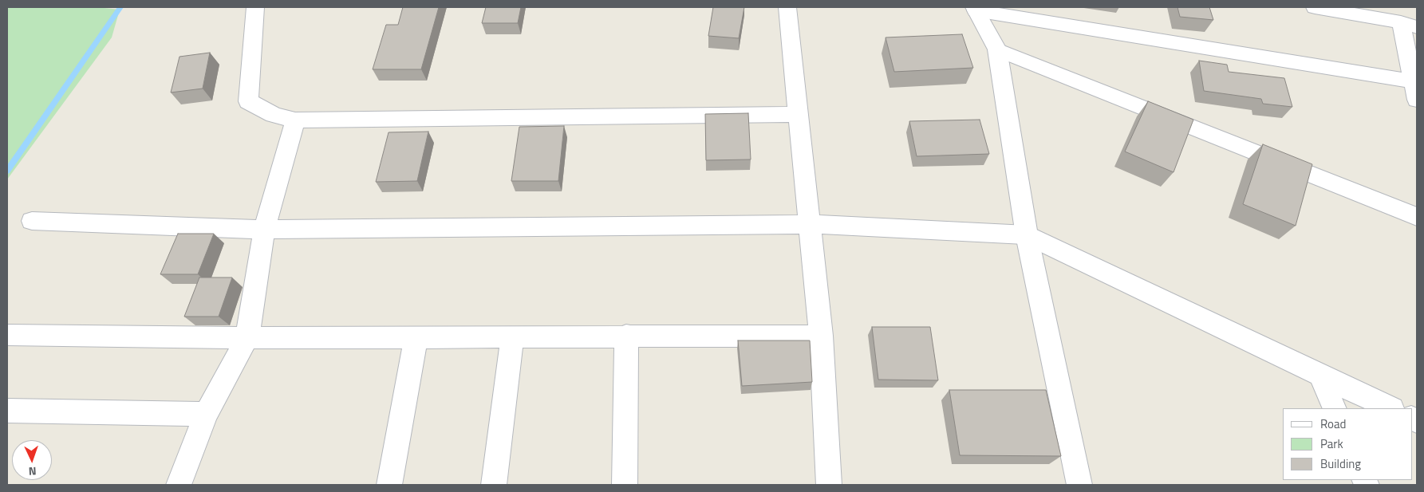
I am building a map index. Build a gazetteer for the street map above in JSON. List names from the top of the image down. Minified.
{"legend":["Road","Park","Building"],"north":"bottom"}
